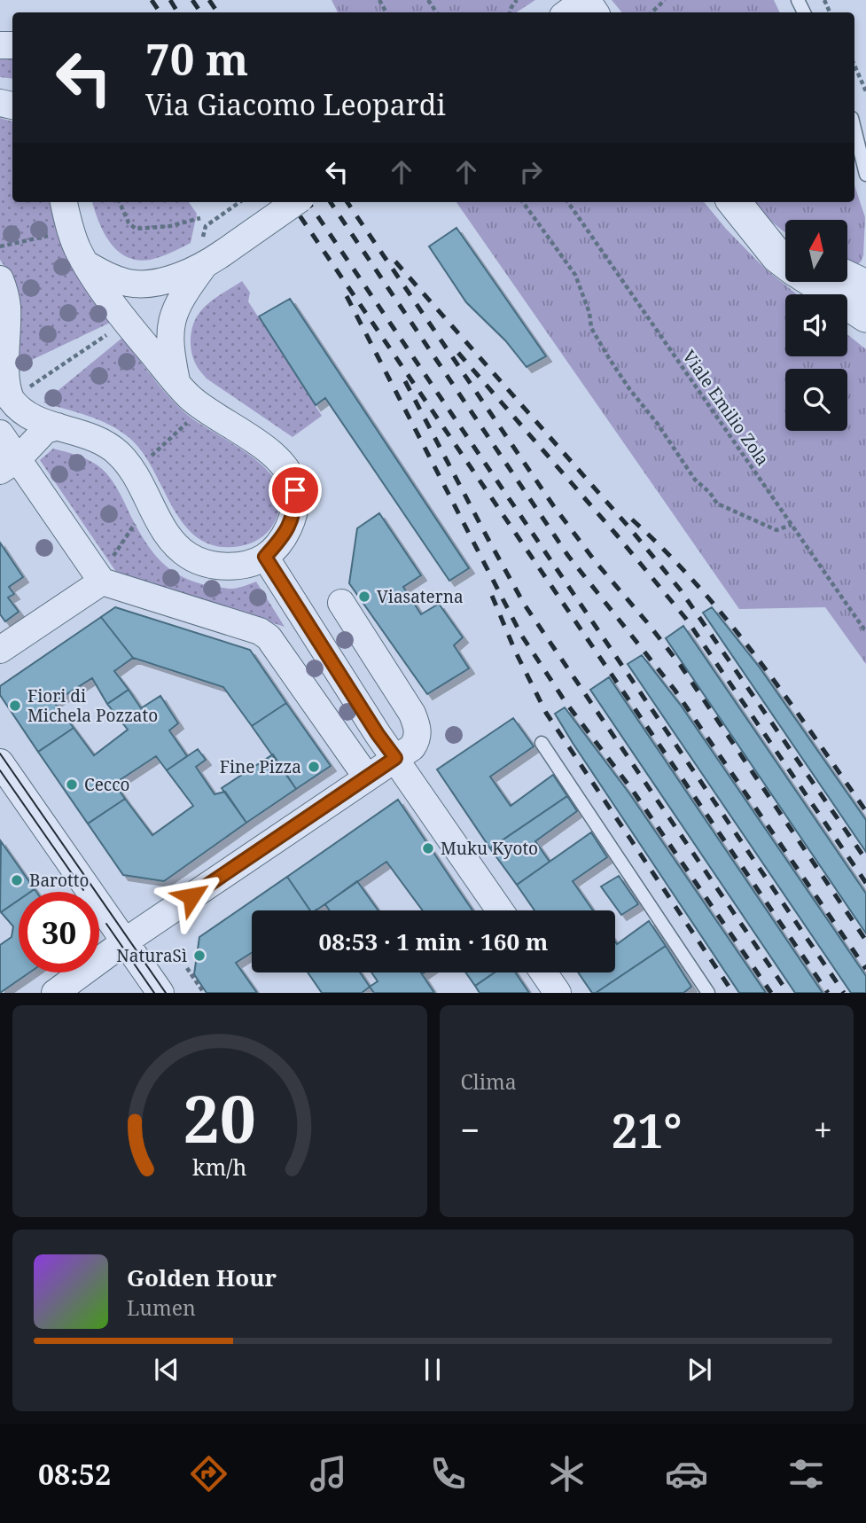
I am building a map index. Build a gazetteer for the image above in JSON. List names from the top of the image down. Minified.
{"streets":{"path":["Viale Emilio Zola"]},"places":["Viasaterna","Fiori di Michela Pozzato","Fine Pizza","Cecco","Muku Kyoto","Barotto","NaturaSì"],"north":"top","page":{"turn":["70 m","Via Giacomo Leopardi"],"limit":"30","trip":"08:53 · 1 min · 160 m","tile":"Clima","heat":["−","21°","+"],"song":["Golden Hour","Lumen"],"tabs":"08:52","gauge":["20","km/h"]}}
